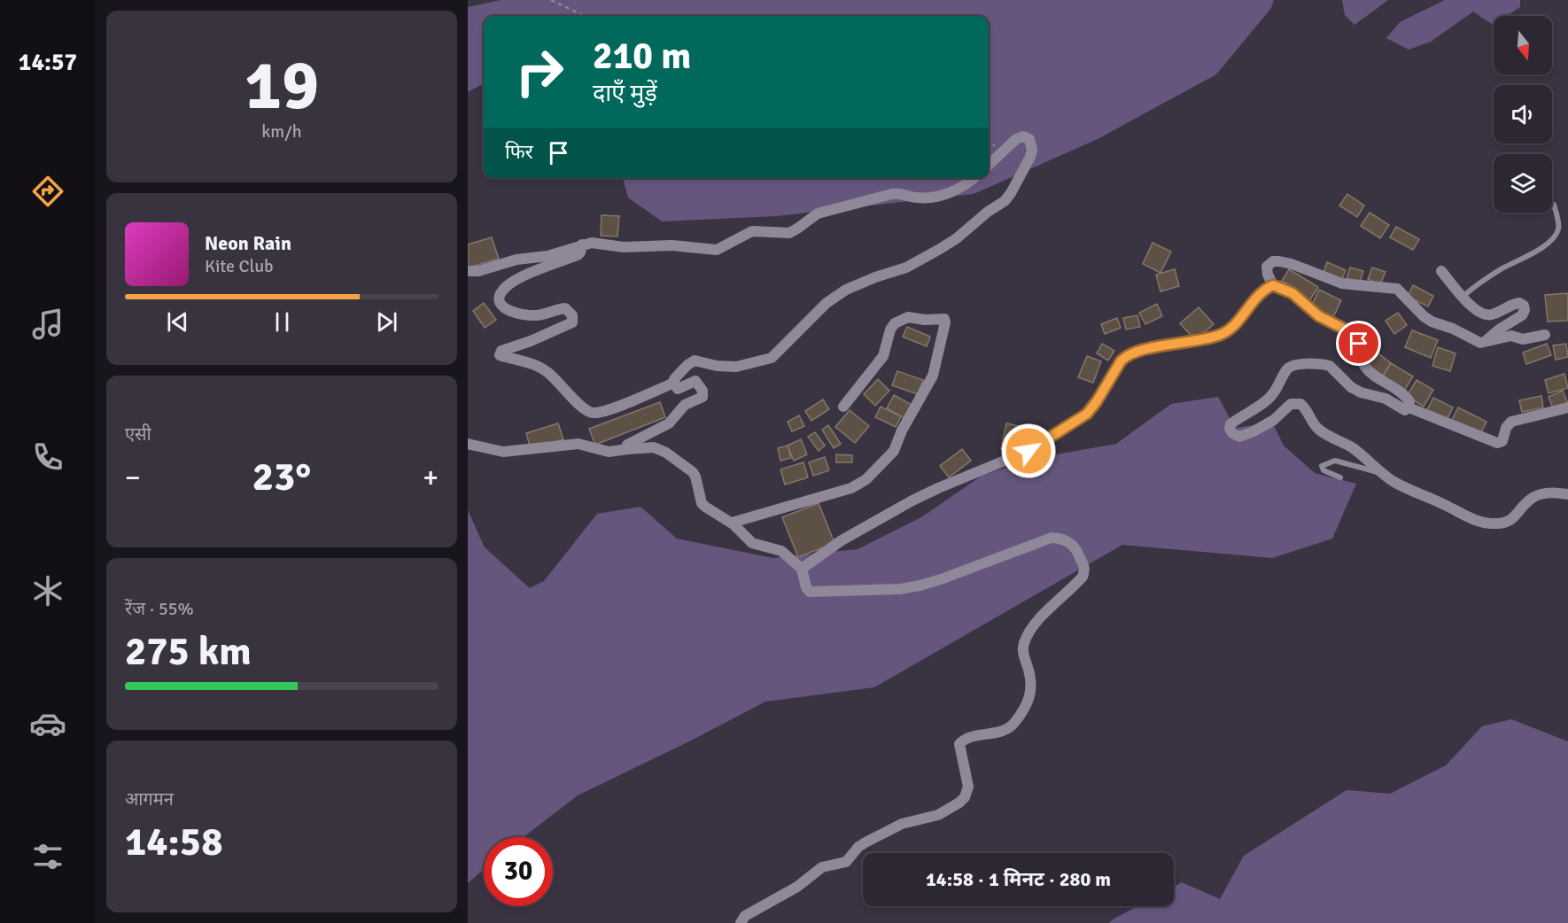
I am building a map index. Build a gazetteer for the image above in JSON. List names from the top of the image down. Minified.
{"north":"bottom","page":{"tabs":"14:57","tile":[["19","km/h"],"एसी",["रेंज · 55%","275 km"],["आगमन","14:58"]],"turn":["210 m","दाएँ मुड़ें"],"then":"फिर","song":["Neon Rain","Kite Club"],"heat":["−","23°","+"],"limit":"30","trip":"14:58 · 1 मिनट · 280 m"}}
